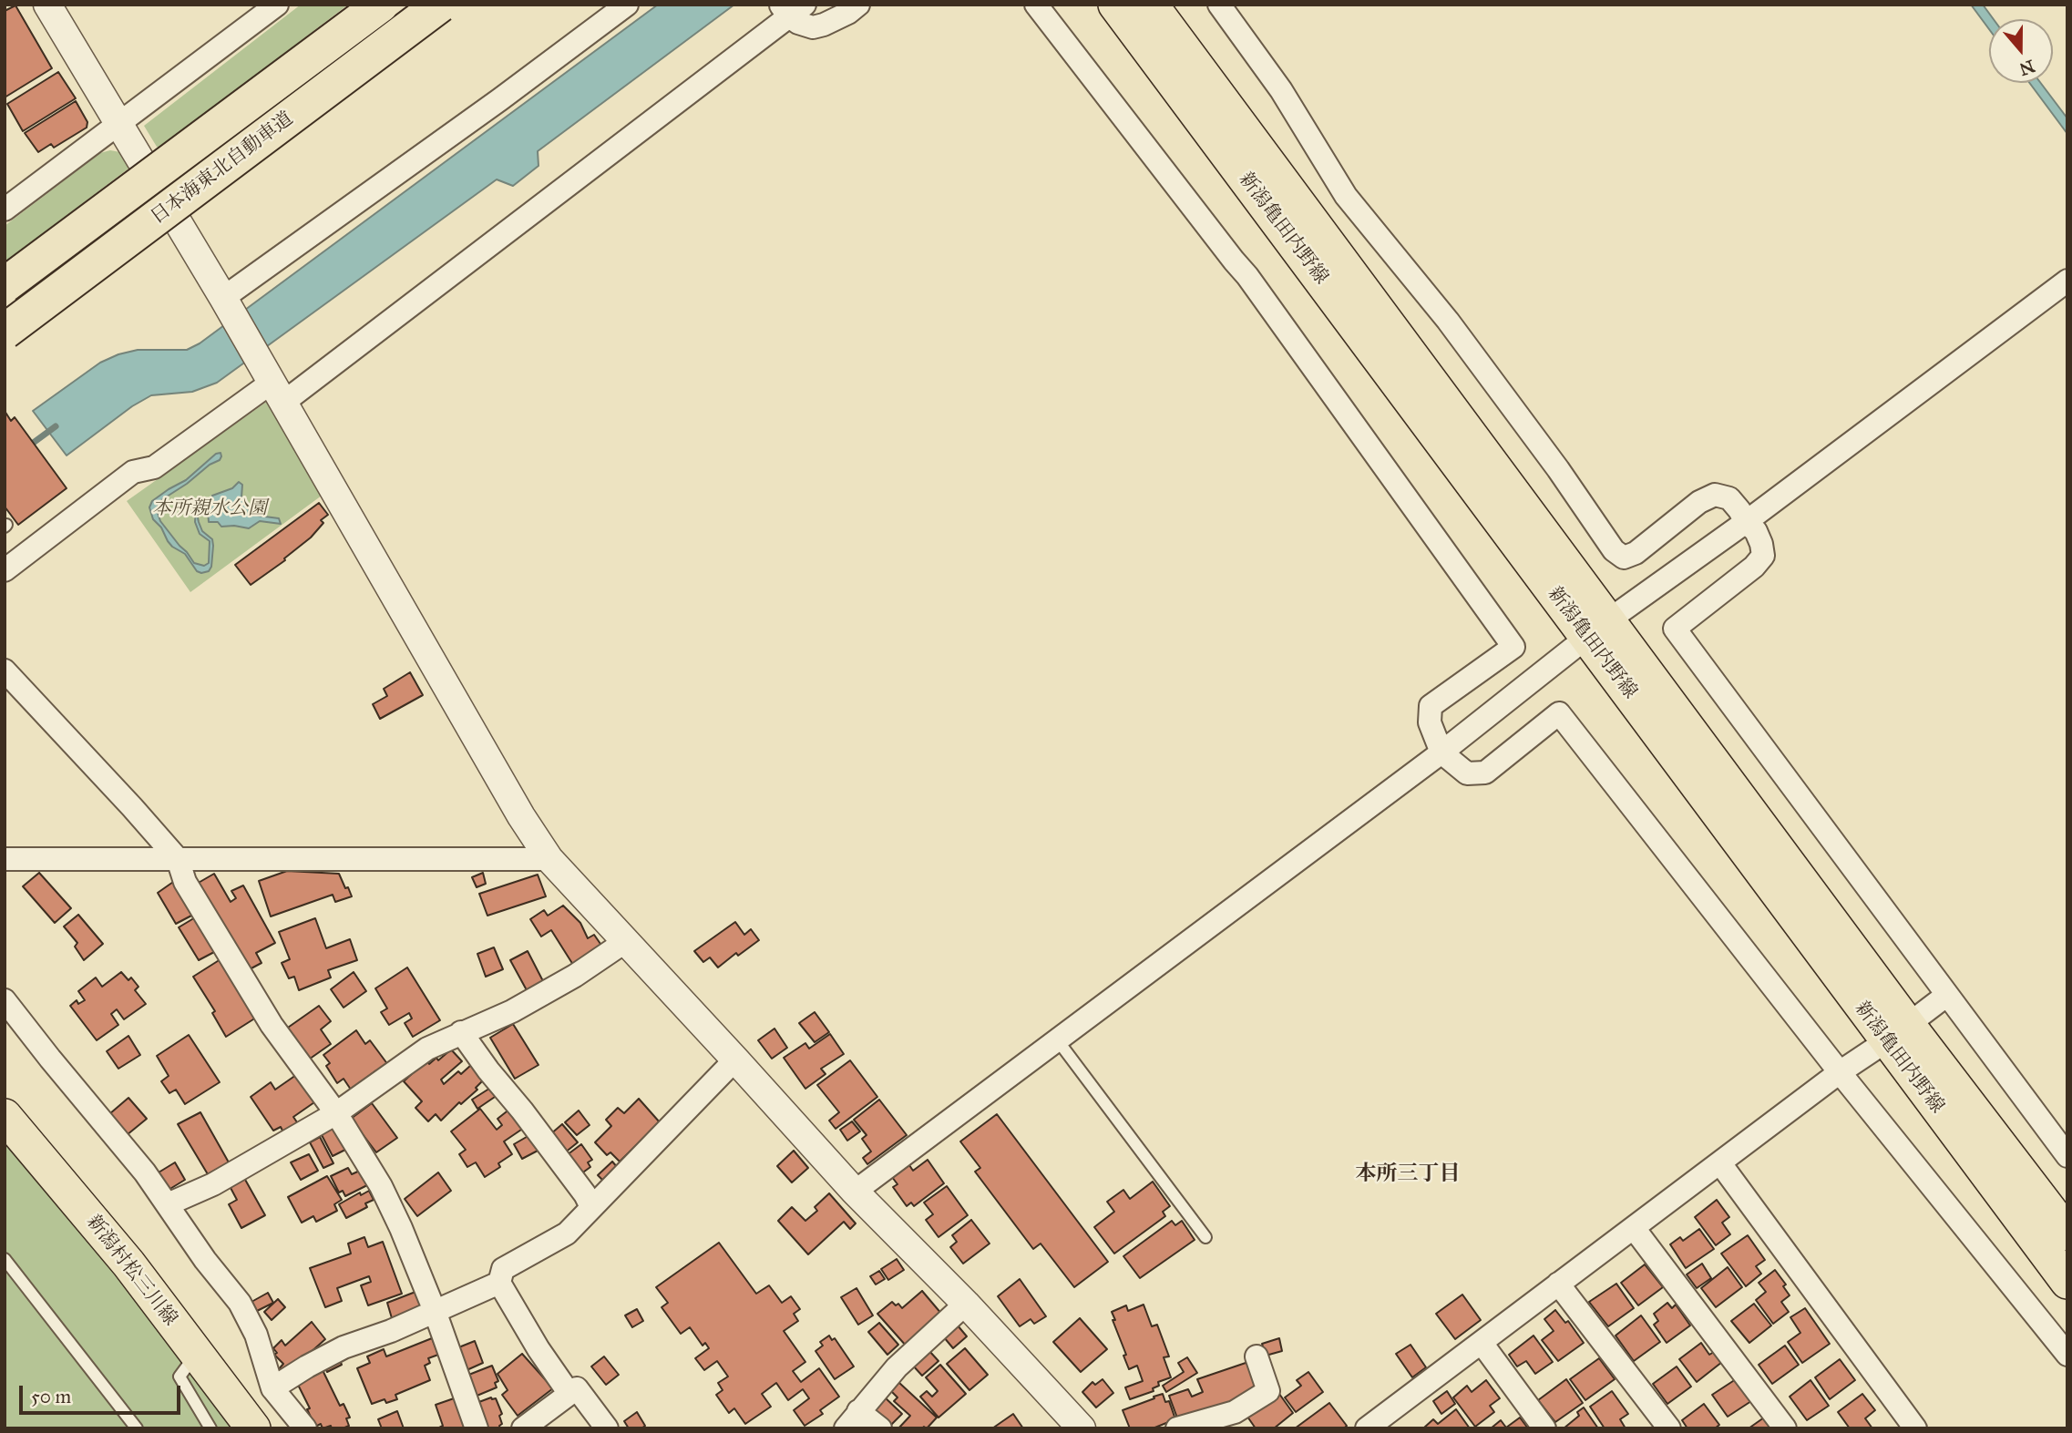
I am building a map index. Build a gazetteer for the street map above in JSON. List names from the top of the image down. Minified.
{"streets":{"highway":["日本海東北自動車道"],"main road":["新潟亀田内野線","新潟村松三川線"]},"districts":["本所三丁目"],"parks":["本所親水公園"],"scale_bar":"50 m","north":"bottom"}
